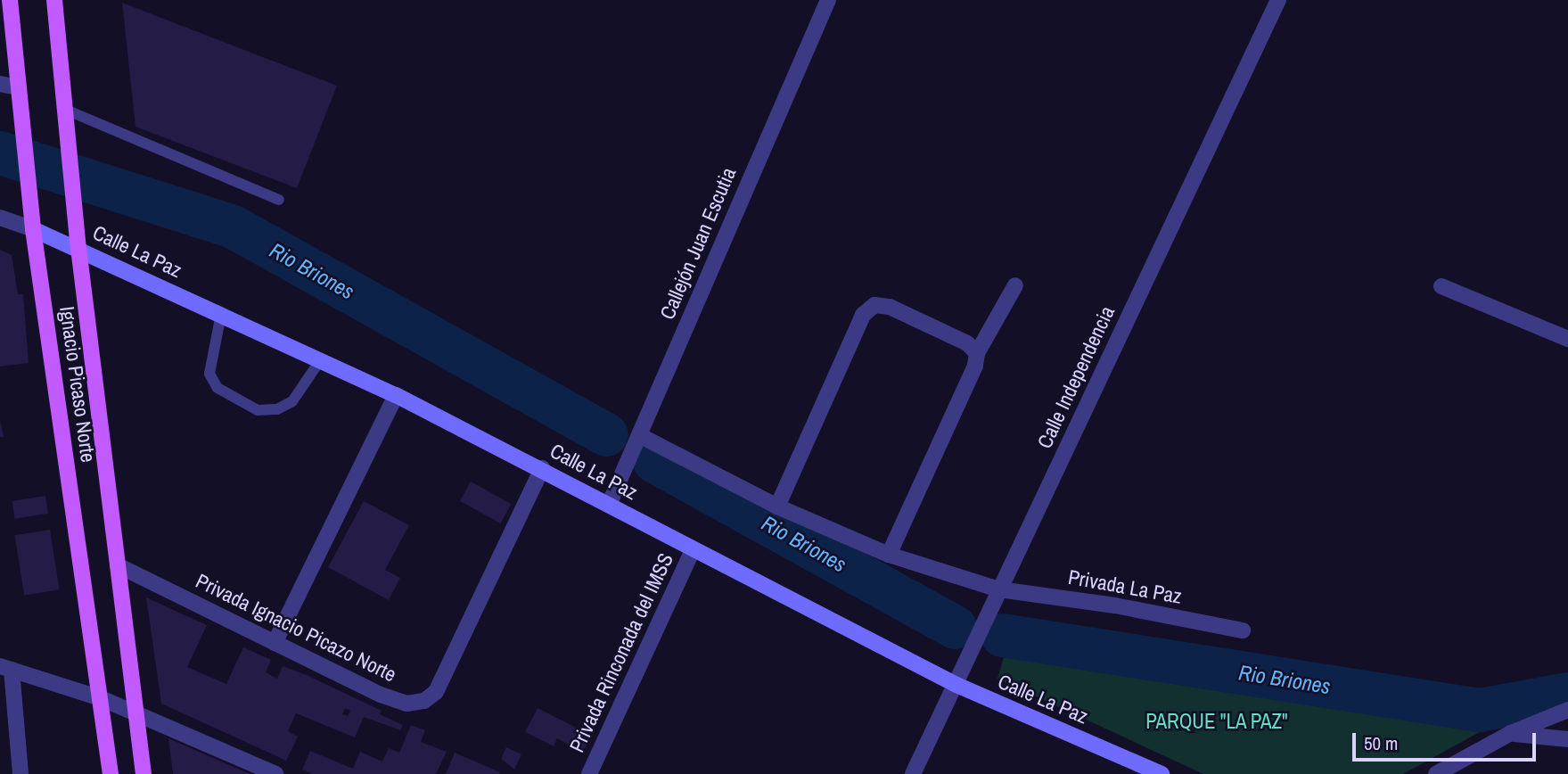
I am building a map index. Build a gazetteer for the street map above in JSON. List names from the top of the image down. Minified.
{"streets":{"main road":["Calle La Paz","Ignacio Picaso Norte"],"street":["Callejón Juan Escutia","Calle Independencia","Privada La Paz","Privada Ignacio Picazo Norte","Privada Rinconada del IMSS"]},"crossings":[["Callejón Juan Escutia","Calle La Paz"],["Calle La Paz","Calle Independencia"],["Calle La Paz","Ignacio Picaso Norte"],["Calle La Paz","Privada Ignacio Picazo Norte"],["Calle La Paz","Privada Rinconada del IMSS"],["Calle Independencia","Privada La Paz"],["Ignacio Picaso Norte","Privada Ignacio Picazo Norte"]],"water":["Rio Briones"],"parks":["PARQUE \"LA PAZ\""],"scale_bar":"50 m"}
